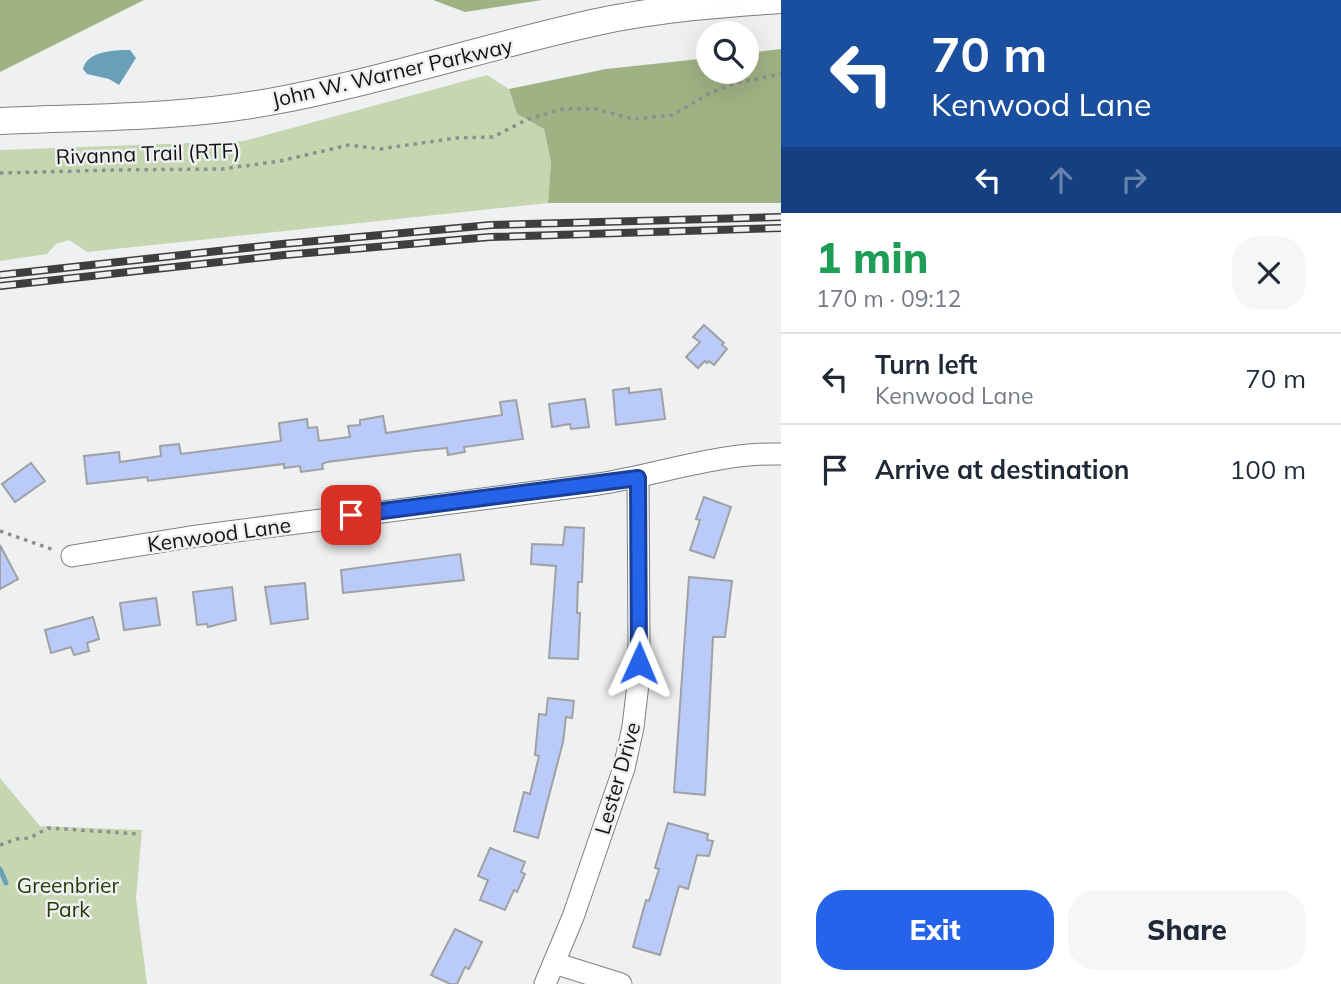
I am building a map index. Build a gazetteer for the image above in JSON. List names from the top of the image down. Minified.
{"streets":{"main road":["John W. Warner Parkway"],"street":["Kenwood Lane","Lester Drive"],"path":["Rivanna Trail (RTF)"]},"crossings":[["Kenwood Lane","Lester Drive"]],"parks":["Greenbrier Park"],"page":{"turn":["70 m","Kenwood Lane"],"heading":["1 min","170 m · 09:12"],"list":[{"name":"Turn left","note":"Kenwood Lane","value":"70 m"},{"name":"Arrive at destination","value":"100 m"}],"buttons":["Exit","Share"]}}
